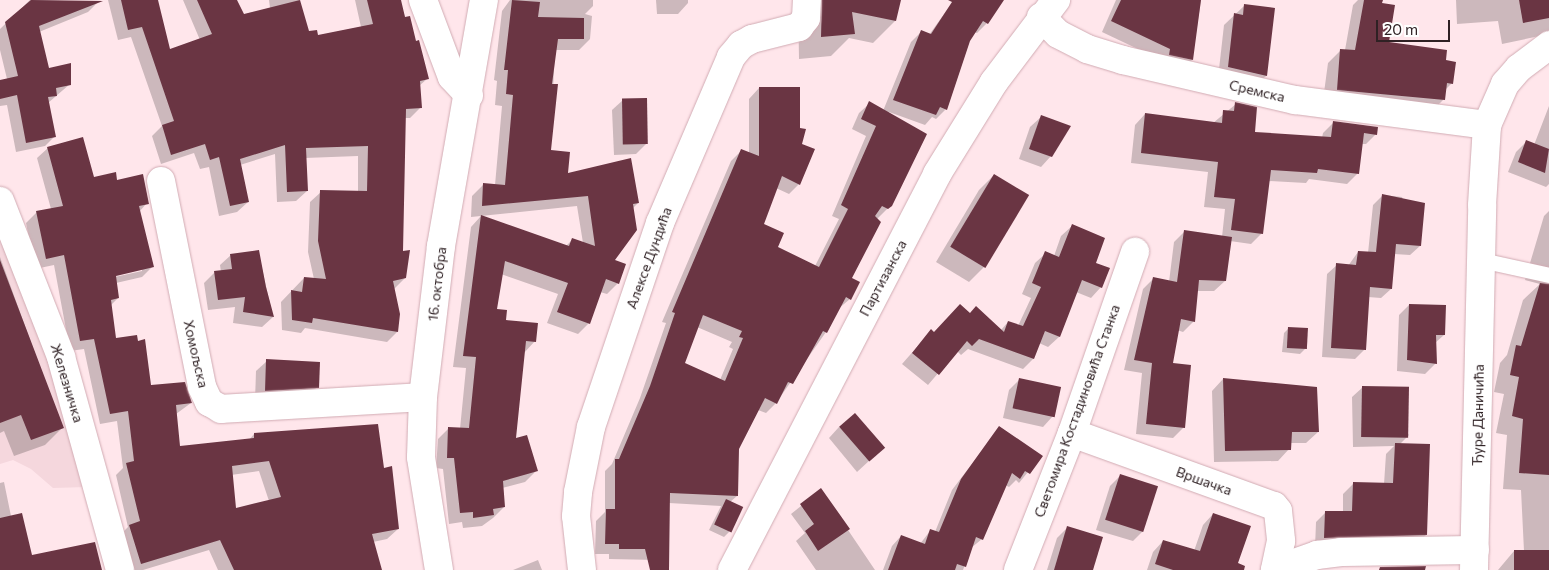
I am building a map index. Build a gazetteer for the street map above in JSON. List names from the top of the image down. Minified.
{"streets":{"street":["Сремска","Алексе Дундића","Партизанска","16. октобра","Хомољска","Железничка","Светомира Костадиновића Станка","Ђуре Даничића","Вршачка"]},"crossings":[["Сремска","Партизанска"],["Сремска","Ђуре Даничића"],["16. октобра","Хомољска"],["Светомира Костадиновића Станка","Вршачка"],["Ђуре Даничића","Вршачка"]],"scale_bar":"20 m"}
